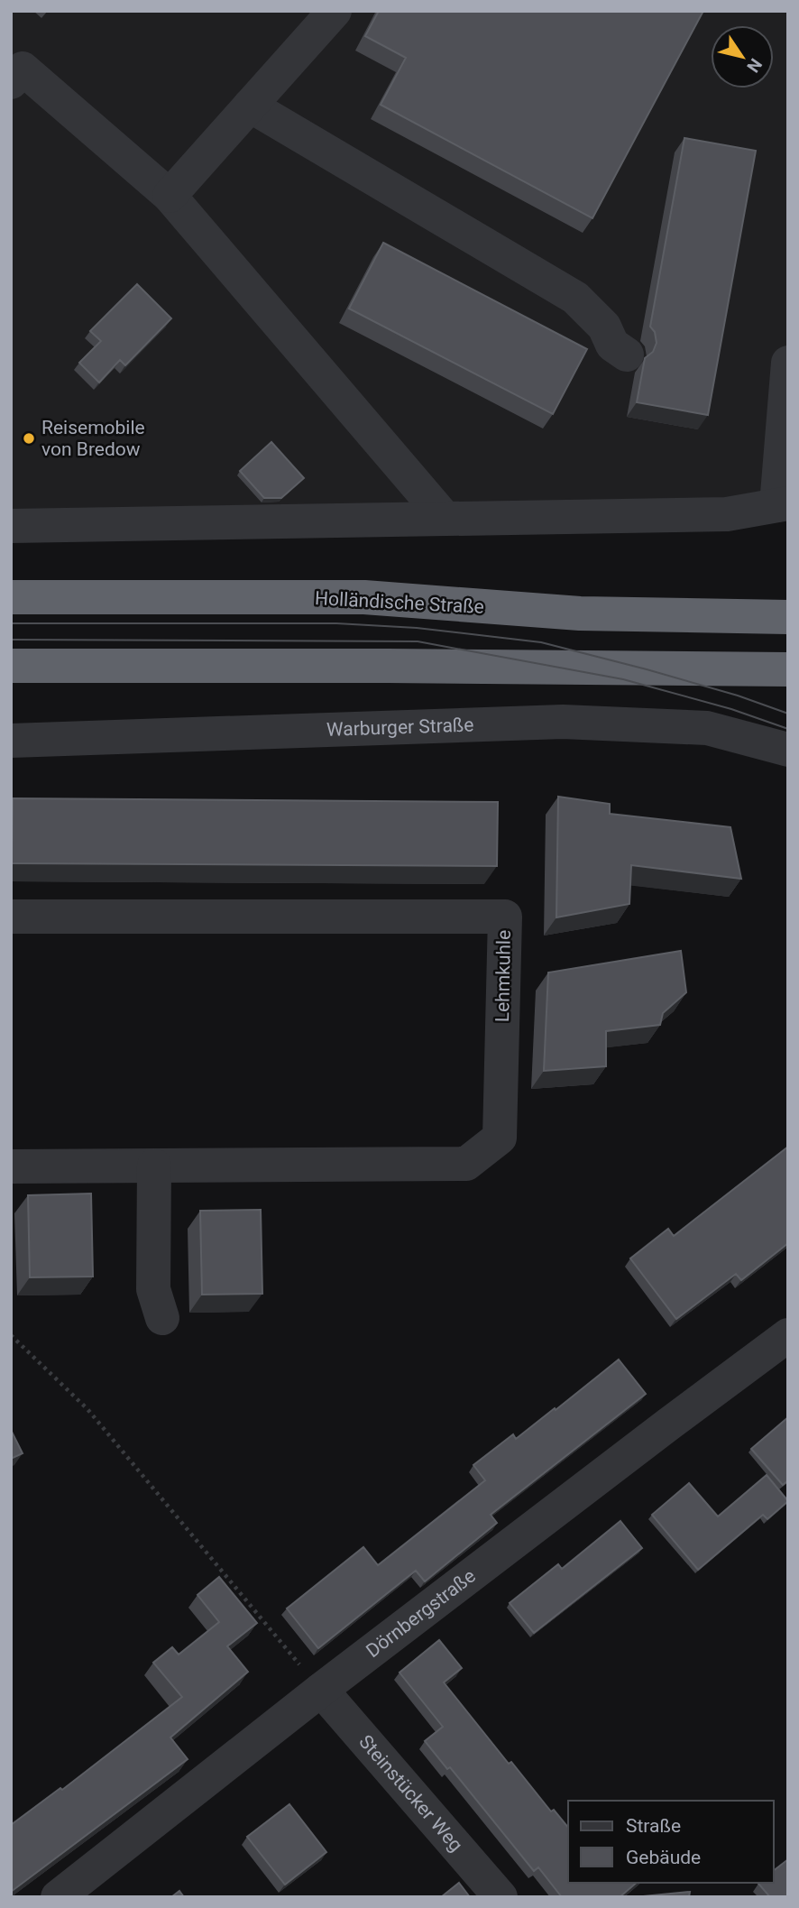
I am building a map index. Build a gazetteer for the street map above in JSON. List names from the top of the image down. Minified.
{"streets":{"highway":["Holländische Straße"],"street":["Warburger Straße","Lehmkuhle","Dörnbergstraße","Steinstücker Weg"]},"crossings":[["Dörnbergstraße","Steinstücker Weg"]],"places":["Reisemobile von Bredow"],"legend":["Straße","Gebäude"],"north":"bottom right"}
